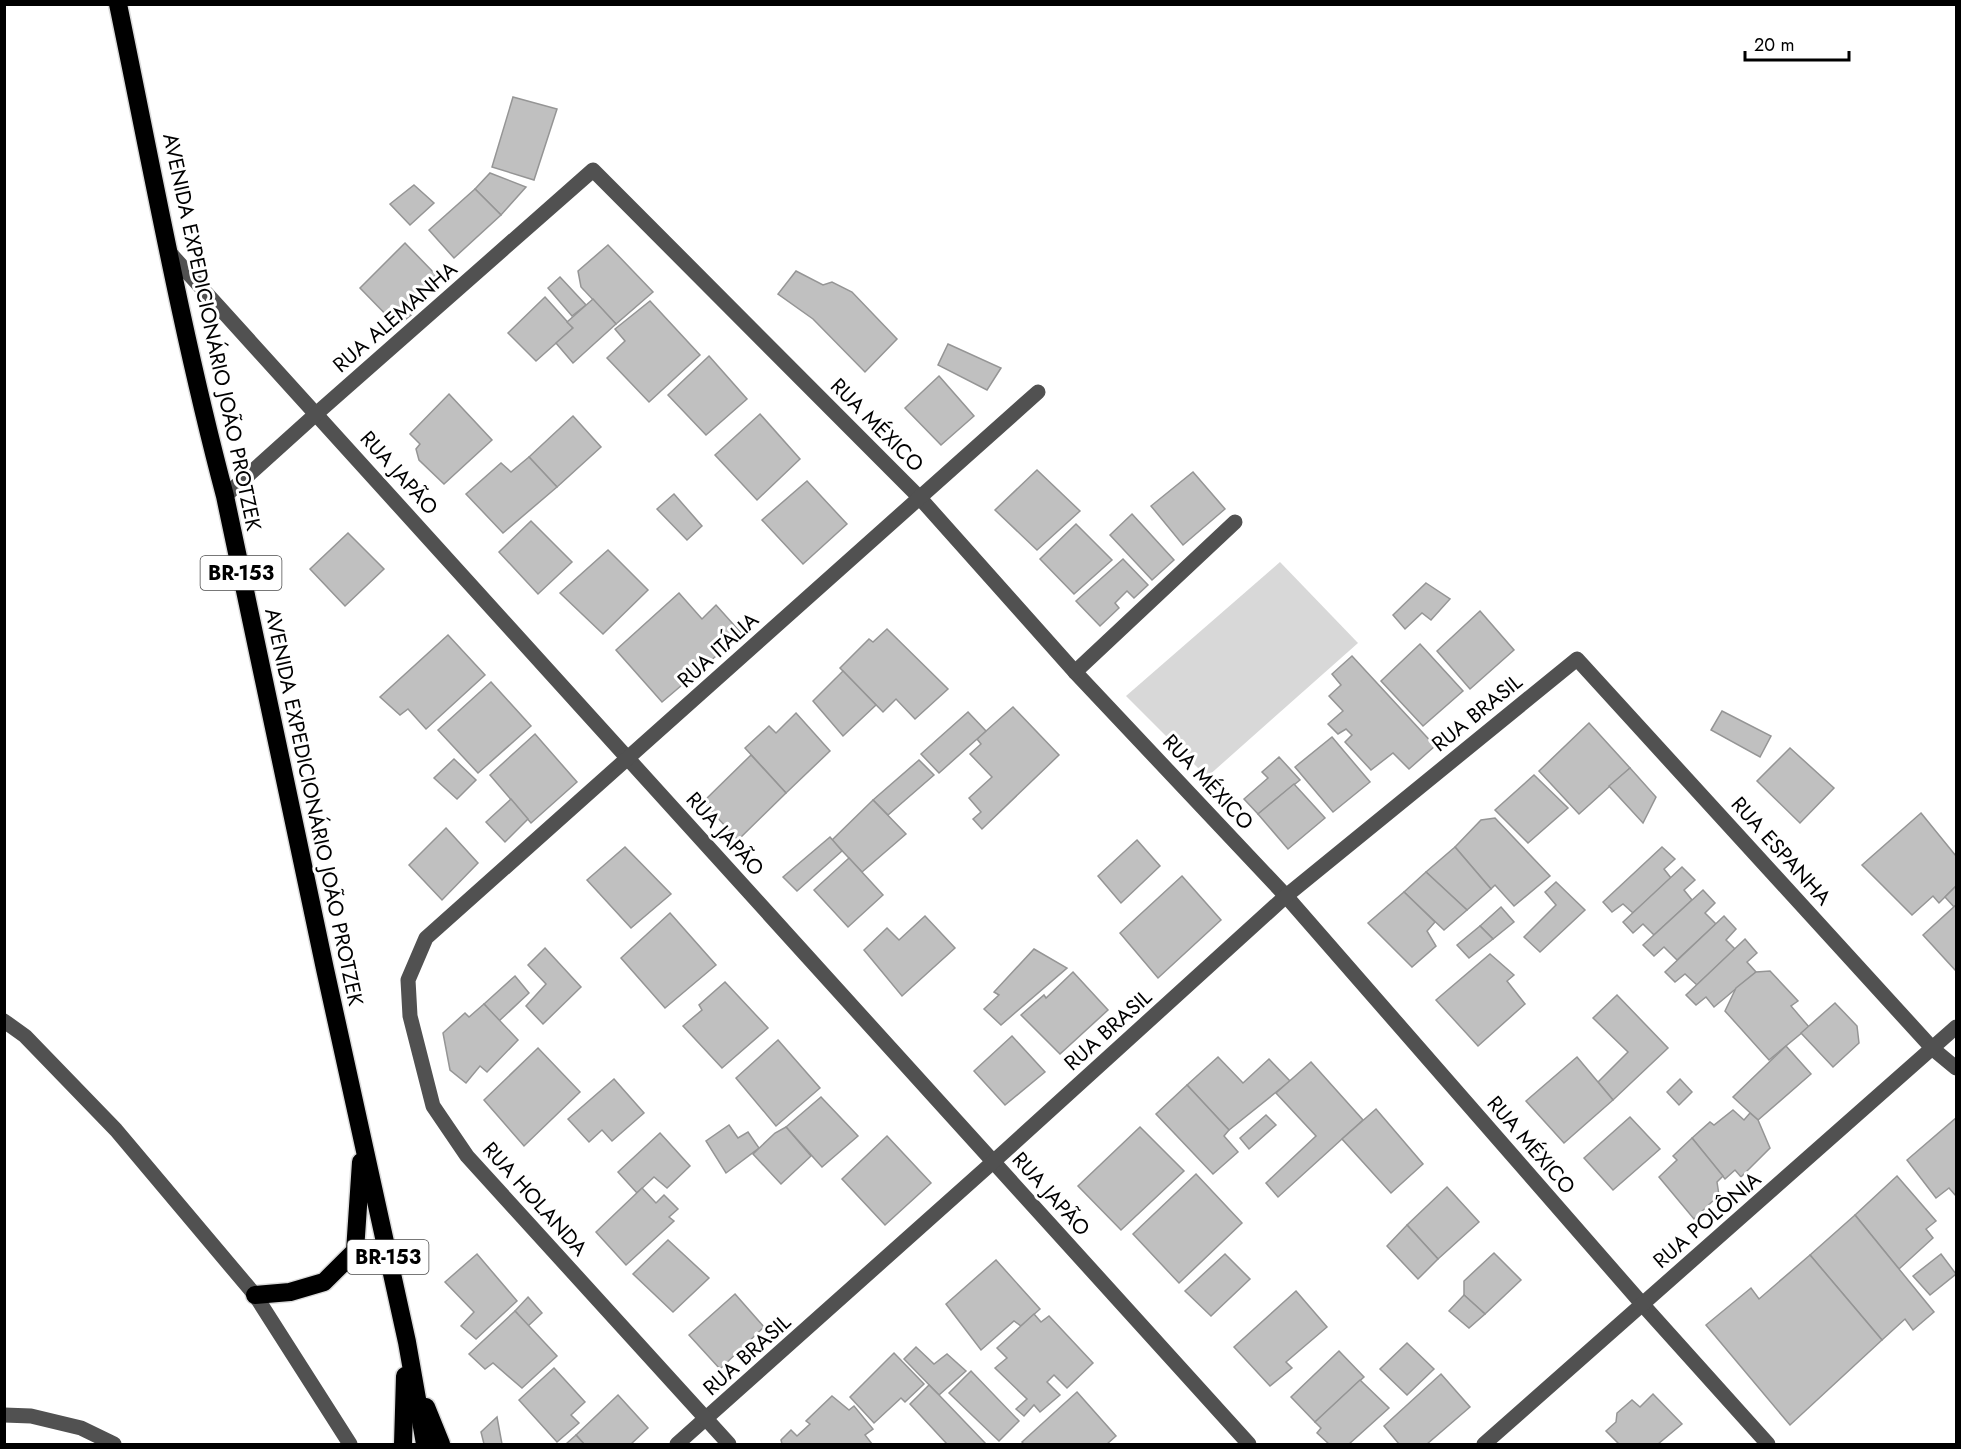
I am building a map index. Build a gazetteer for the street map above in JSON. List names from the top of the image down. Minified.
{"streets":{"highway":["AVENIDA EXPEDICIONÁRIO JOÃO PROTZEK","BR-153"],"street":["RUA ALEMANHA","RUA MÉXICO","RUA JAPÃO","RUA ITÁLIA","RUA BRASIL","RUA ESPANHA","RUA HOLANDA","RUA POLÔNIA"]},"crossings":[["RUA ALEMANHA","AVENIDA EXPEDICIONÁRIO JOÃO PROTZEK"],["RUA ALEMANHA","RUA MÉXICO"],["RUA ALEMANHA","RUA JAPÃO"],["AVENIDA EXPEDICIONÁRIO JOÃO PROTZEK","RUA JAPÃO"],["RUA MÉXICO","RUA ITÁLIA"],["RUA MÉXICO","RUA BRASIL"],["RUA MÉXICO","RUA POLÔNIA"],["RUA JAPÃO","RUA ITÁLIA"],["RUA JAPÃO","RUA BRASIL"],["RUA ITÁLIA","RUA HOLANDA"],["RUA BRASIL","RUA ESPANHA"],["RUA BRASIL","RUA HOLANDA"],["RUA ESPANHA","RUA POLÔNIA"]],"scale_bar":"20 m"}
